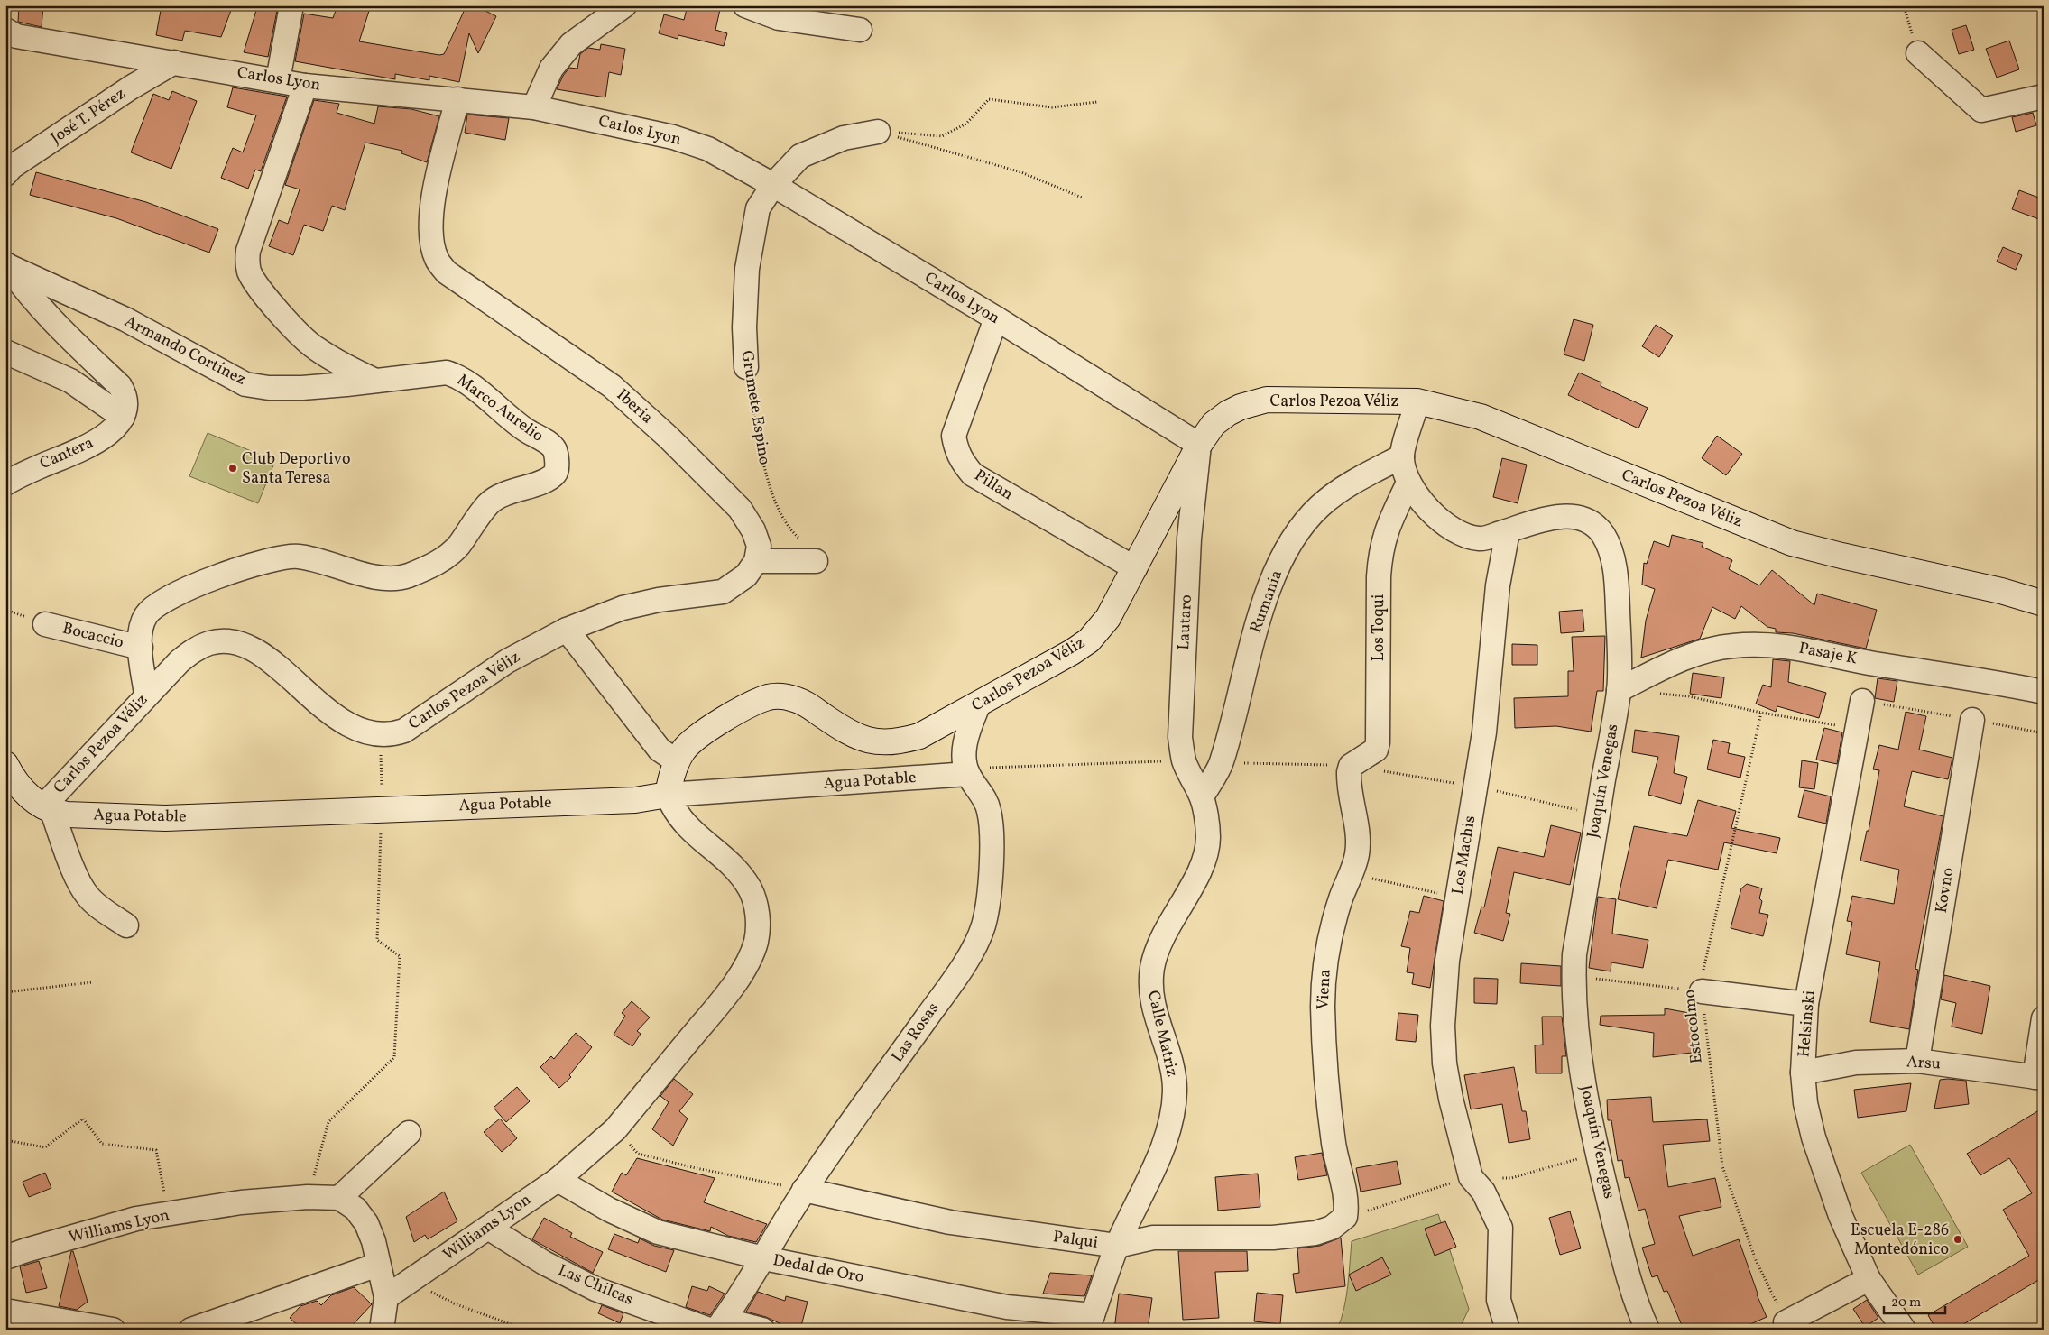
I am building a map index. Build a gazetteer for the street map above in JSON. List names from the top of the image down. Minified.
{"streets":{"main road":["Carlos Pezoa Véliz","Agua Potable"],"street":["Carlos Lyon","José T. Pérez","Armando Cortínez","Iberia","Grumete Espino","Marco Aurelio","Cantera","Pillan","Rumania","Lautaro","Los Toqui","Bocaccio","Pasaje K","Joaquín Venegas","Los Machis","Kovno","Viena","Helsinski","Las Rosas","Calle Matriz","Arsu","Williams Lyon","Palqui","Dedal de Oro","Las Chilcas"],"path":["Estocolmo"]},"crossings":[["Carlos Lyon","José T. Pérez"],["Carlos Lyon","Carlos Pezoa Véliz"],["Carlos Lyon","Iberia"],["Carlos Lyon","Grumete Espino"],["Carlos Lyon","Pillan"],["Carlos Lyon","Lautaro"],["Armando Cortínez","Marco Aurelio"],["Carlos Pezoa Véliz","Marco Aurelio"],["Carlos Pezoa Véliz","Pillan"],["Carlos Pezoa Véliz","Lautaro"],["Carlos Pezoa Véliz","Agua Potable"],["Carlos Pezoa Véliz","Joaquín Venegas"],["Carlos Pezoa Véliz","Las Rosas"],["Carlos Pezoa Véliz","Williams Lyon"],["Marco Aurelio","Bocaccio"],["Rumania","Lautaro"],["Rumania","Joaquín Venegas"],["Rumania","Calle Matriz"],["Lautaro","Calle Matriz"],["Los Toqui","Joaquín Venegas"],["Los Toqui","Viena"],["Pasaje K","Joaquín Venegas"],["Agua Potable","Las Rosas"],["Agua Potable","Williams Lyon"],["Joaquín Venegas","Los Machis"],["Kovno","Arsu"],["Viena","Palqui"],["Helsinski","Arsu"],["Las Rosas","Palqui"],["Las Rosas","Dedal de Oro"],["Las Rosas","Las Chilcas"],["Calle Matriz","Palqui"],["Williams Lyon","Dedal de Oro"],["Williams Lyon","Las Chilcas"]],"places":["Club Deportivo Santa Teresa","Escuela E-286 Montedónico"],"scale_bar":"20 m"}
